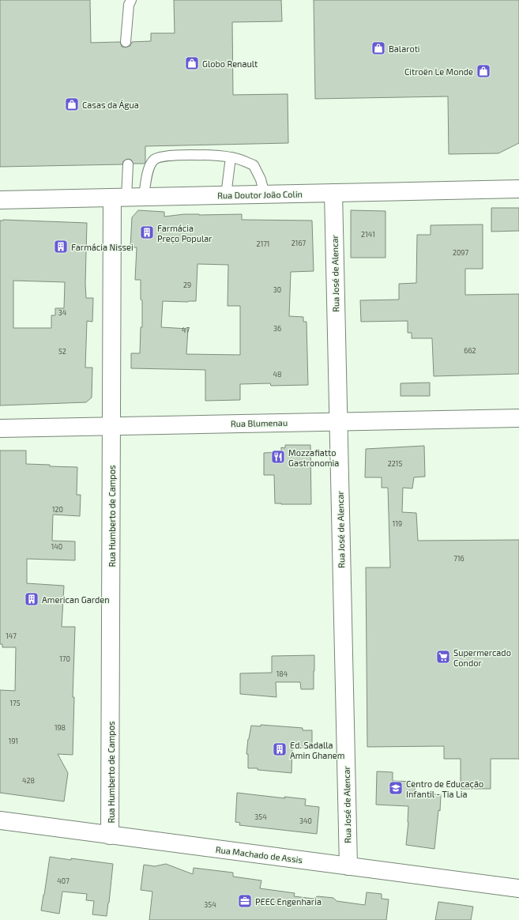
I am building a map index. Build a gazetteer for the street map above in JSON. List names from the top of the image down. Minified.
{"streets":{"street":["Rua Doutor João Colin","Rua José de Alencar","Rua Blumenau","Rua Humberto de Campos","Rua Machado de Assis"]},"crossings":[["Rua Doutor João Colin","Rua José de Alencar"],["Rua Doutor João Colin","Rua Humberto de Campos"],["Rua José de Alencar","Rua Blumenau"],["Rua José de Alencar","Rua Machado de Assis"],["Rua Blumenau","Rua Humberto de Campos"],["Rua Humberto de Campos","Rua Machado de Assis"]],"places":{"shop":["Balaroti","Globo Renault","Citroën Le Monde","Casas da Água"],"building":["Farmácia Preço Popular","Farmácia Nissei","American Garden","Ed. Sadalla Amin Ghanem"],"restaurant":["Mozzafiatto Gastronomia"],"supermarket":["Supermercado Condor"],"school or university":["Centro de Educação Infantil - Tia Lia"],"office":["PEEC Engenharia"]},"house_numbers":["2141","2167","2171","2097","29","30","34","36","47","662","52","48","2215","120","119","140","716","147","170","184","175","198","191","428","354","340","407","354"]}
